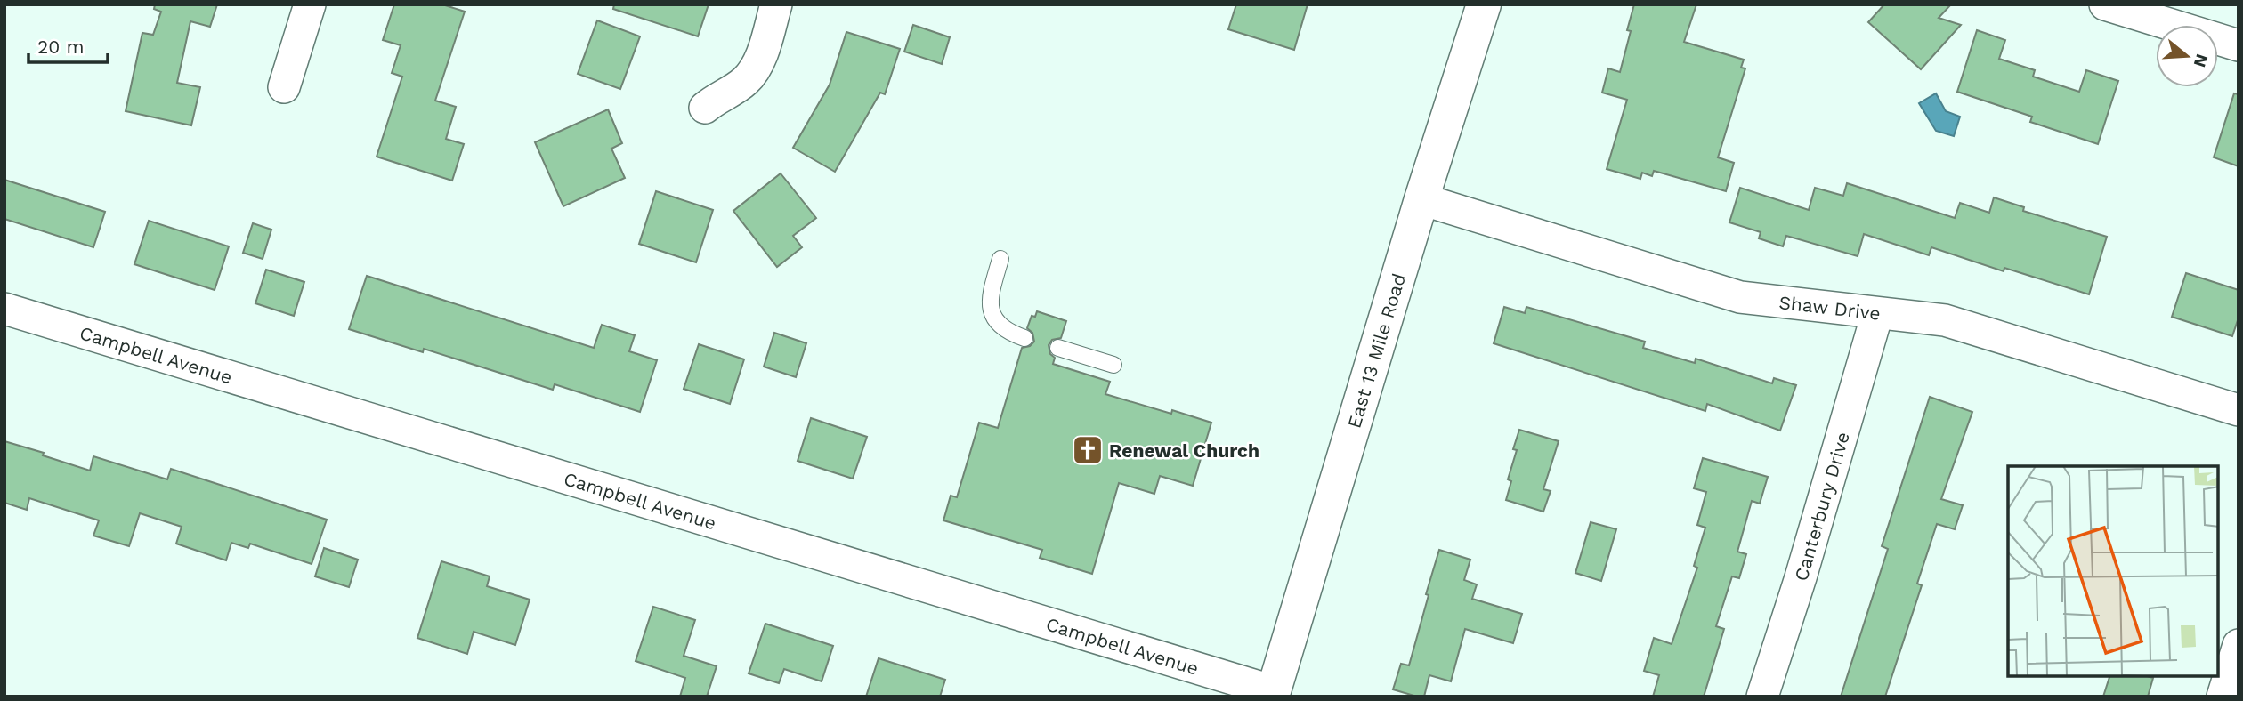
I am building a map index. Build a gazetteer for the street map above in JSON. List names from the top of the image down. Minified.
{"streets":{"main road":["East 13 Mile Road"],"street":["Shaw Drive","Campbell Avenue","Canterbury Drive"]},"crossings":[["Shaw Drive","East 13 Mile Road"],["Shaw Drive","Canterbury Drive"],["East 13 Mile Road","Campbell Avenue"]],"places":{"church":["Renewal Church"]},"scale_bar":"20 m","north":"right"}
